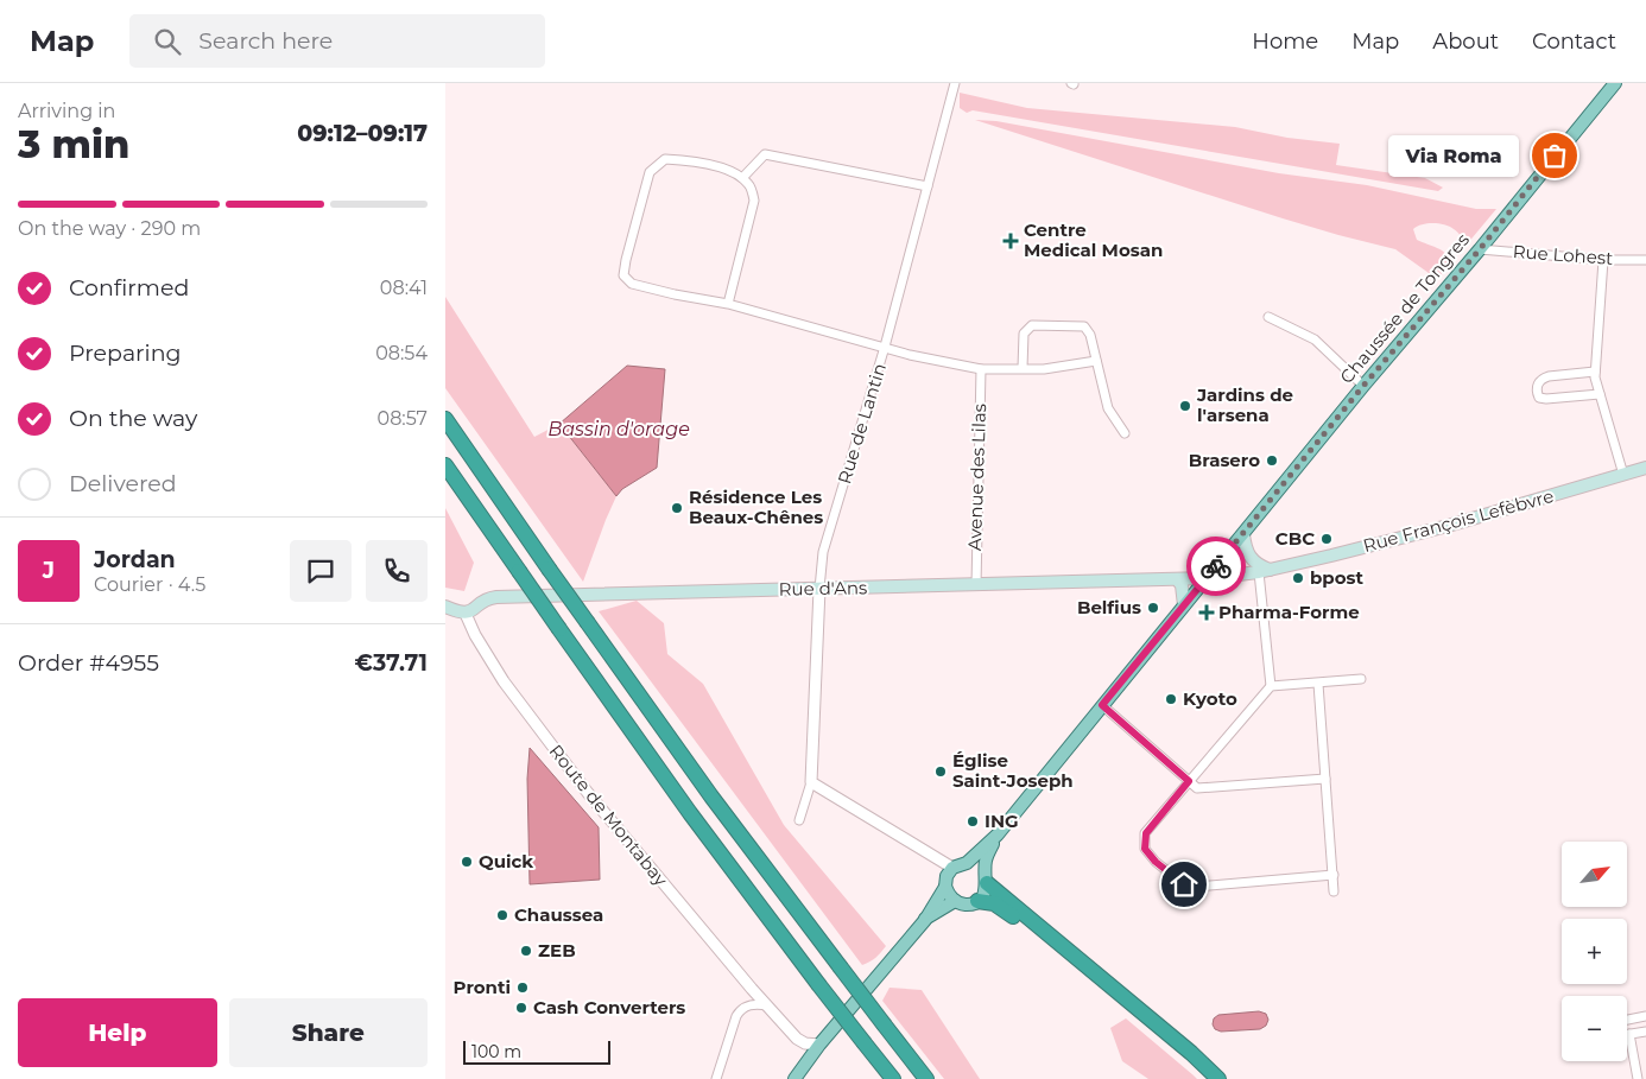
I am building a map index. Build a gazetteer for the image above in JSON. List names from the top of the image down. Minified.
{"streets":{"main road":["Chaussée de Tongres","Rue François Lefèbvre","Rue d'Ans"],"street":["Rue Lohest","Rue de Lantin","Avenue des Lilas","Route de Montabay"]},"crossings":[["Rue Lohest","Chaussée de Tongres"],["Chaussée de Tongres","Rue François Lefèbvre"],["Chaussée de Tongres","Rue d'Ans"],["Rue de Lantin","Rue d'Ans"],["Avenue des Lilas","Rue d'Ans"],["Rue François Lefèbvre","Rue d'Ans"],["Rue d'Ans","Route de Montabay"]],"water":["Bassin d'orage"],"places":{"other":["Via Roma","Jardins de l'arsena","Brasero","Résidence Les Beaux-Chênes","CBC","bpost","Belfius","Kyoto","Église Saint-Joseph","ING","Quick","Chaussea","ZEB","Pronti","Cash Converters"],"health":["Centre Medical Mosan","Pharma-Forme"]},"scale_bar":"100 m","north":"top right","page":{"header":"Map","search":"Search here","nav":["Home","Map","About","Contact"],"heading":["3 min","Arriving in","09:12–09:17"],"panel":["Jordan","Courier · 4.5","Order #4955","€37.71"],"bubble":"Via Roma","bar":"On the way · 290 m","list":[["Confirmed","08:41"],["Preparing","08:54"],["On the way","08:57"],"Delivered"],"round":"J","map_buttons":["+","−"],"buttons":["Help","Share"],"scale":"100 m"}}
